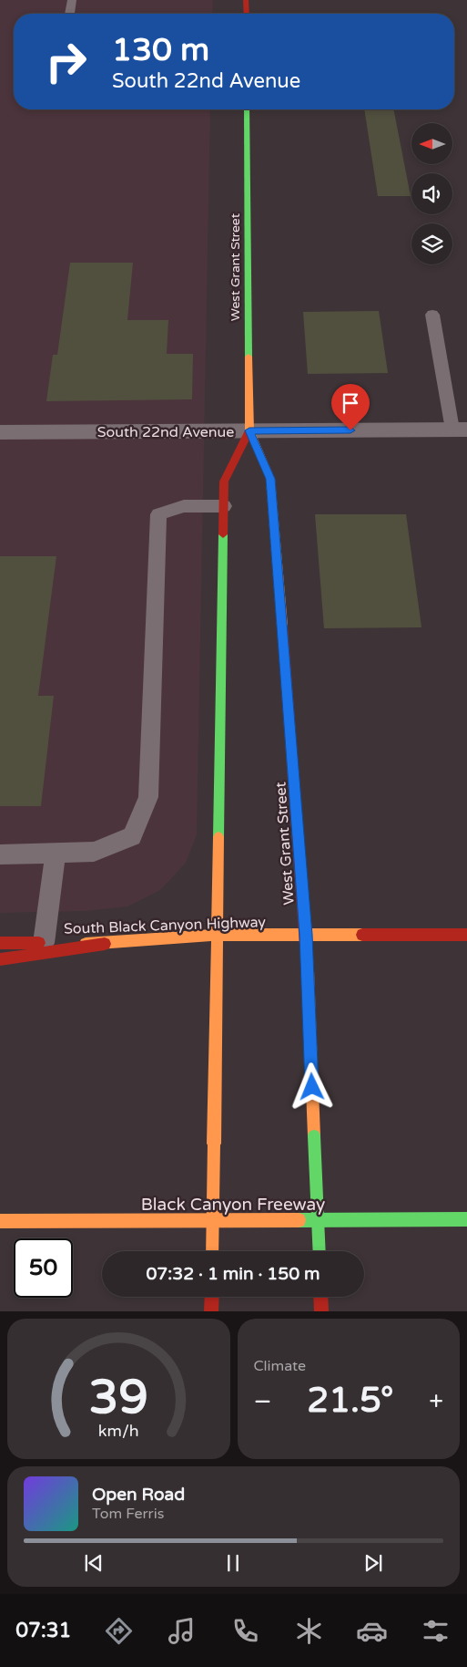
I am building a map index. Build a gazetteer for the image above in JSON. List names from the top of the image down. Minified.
{"streets":{"main road":["West Grant Street","South Black Canyon Highway","Black Canyon Freeway"],"street":["South 22nd Avenue"]},"crossings":[["West Grant Street","South 22nd Avenue"],["West Grant Street","South Black Canyon Highway"]],"north":"left","page":{"turn":["130 m","South 22nd Avenue"],"limit":"50","trip":"07:32 · 1 min · 150 m","tile":"Climate","heat":["−","21.5°","+"],"song":["Open Road","Tom Ferris"],"tabs":"07:31","gauge":["39","km/h"]}}
